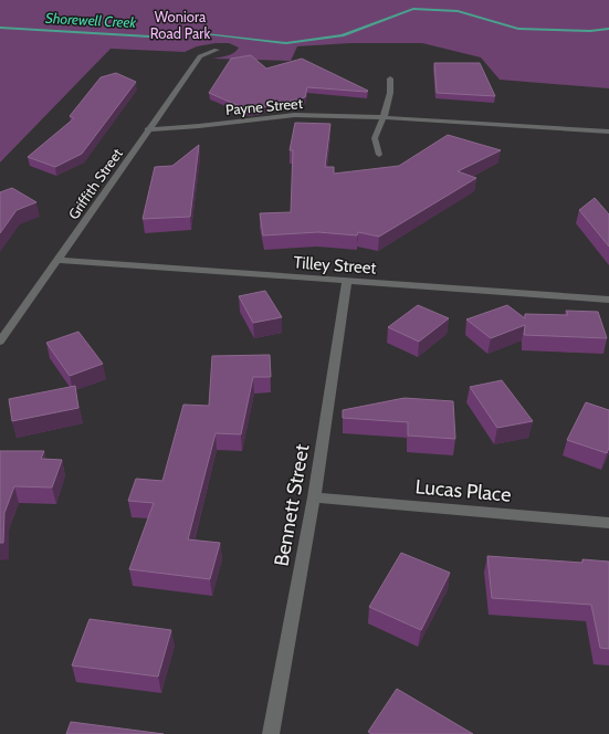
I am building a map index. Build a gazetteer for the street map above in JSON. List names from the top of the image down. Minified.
{"streets":{"street":["Payne Street","Griffith Street","Tilley Street","Lucas Place","Bennett Street"]},"crossings":[["Payne Street","Griffith Street"],["Griffith Street","Tilley Street"],["Tilley Street","Bennett Street"],["Lucas Place","Bennett Street"]],"water":["Shorewell Creek"],"parks":["Woniora Road Park"]}
